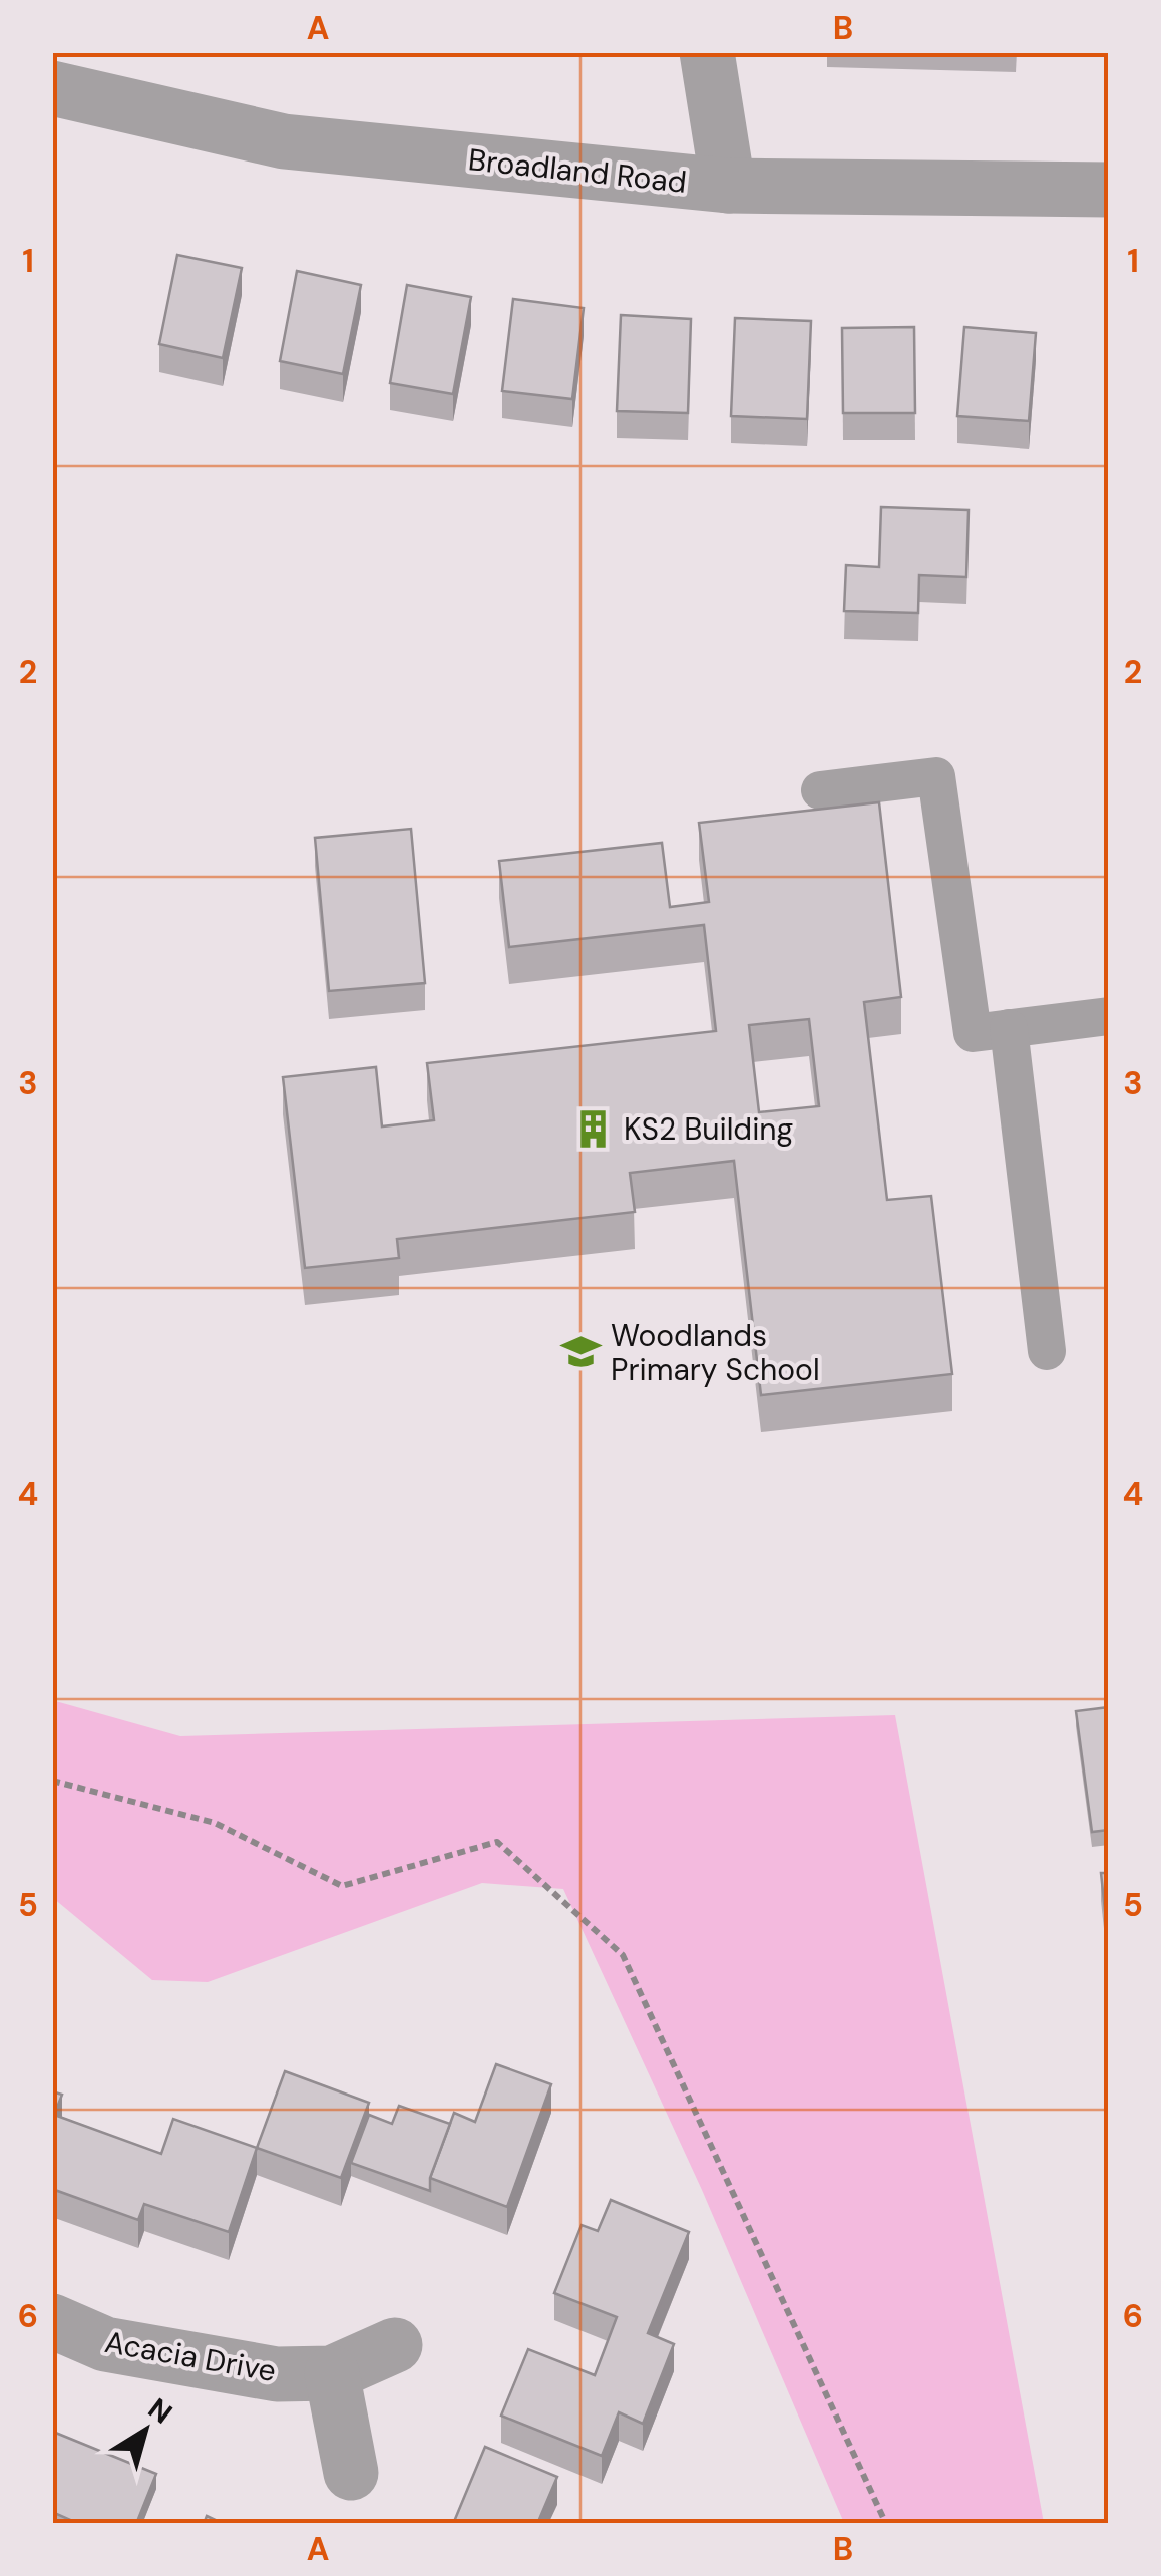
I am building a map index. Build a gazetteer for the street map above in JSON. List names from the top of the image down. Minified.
{"streets":{"street":["Broadland Road","Acacia Drive"]},"places":{"building":["KS2 Building"],"school or university":["Woodlands Primary School"]},"north":"top right","grid":{"columns":["A","B"],"rows":["1","2","3","4","5","6"]}}
